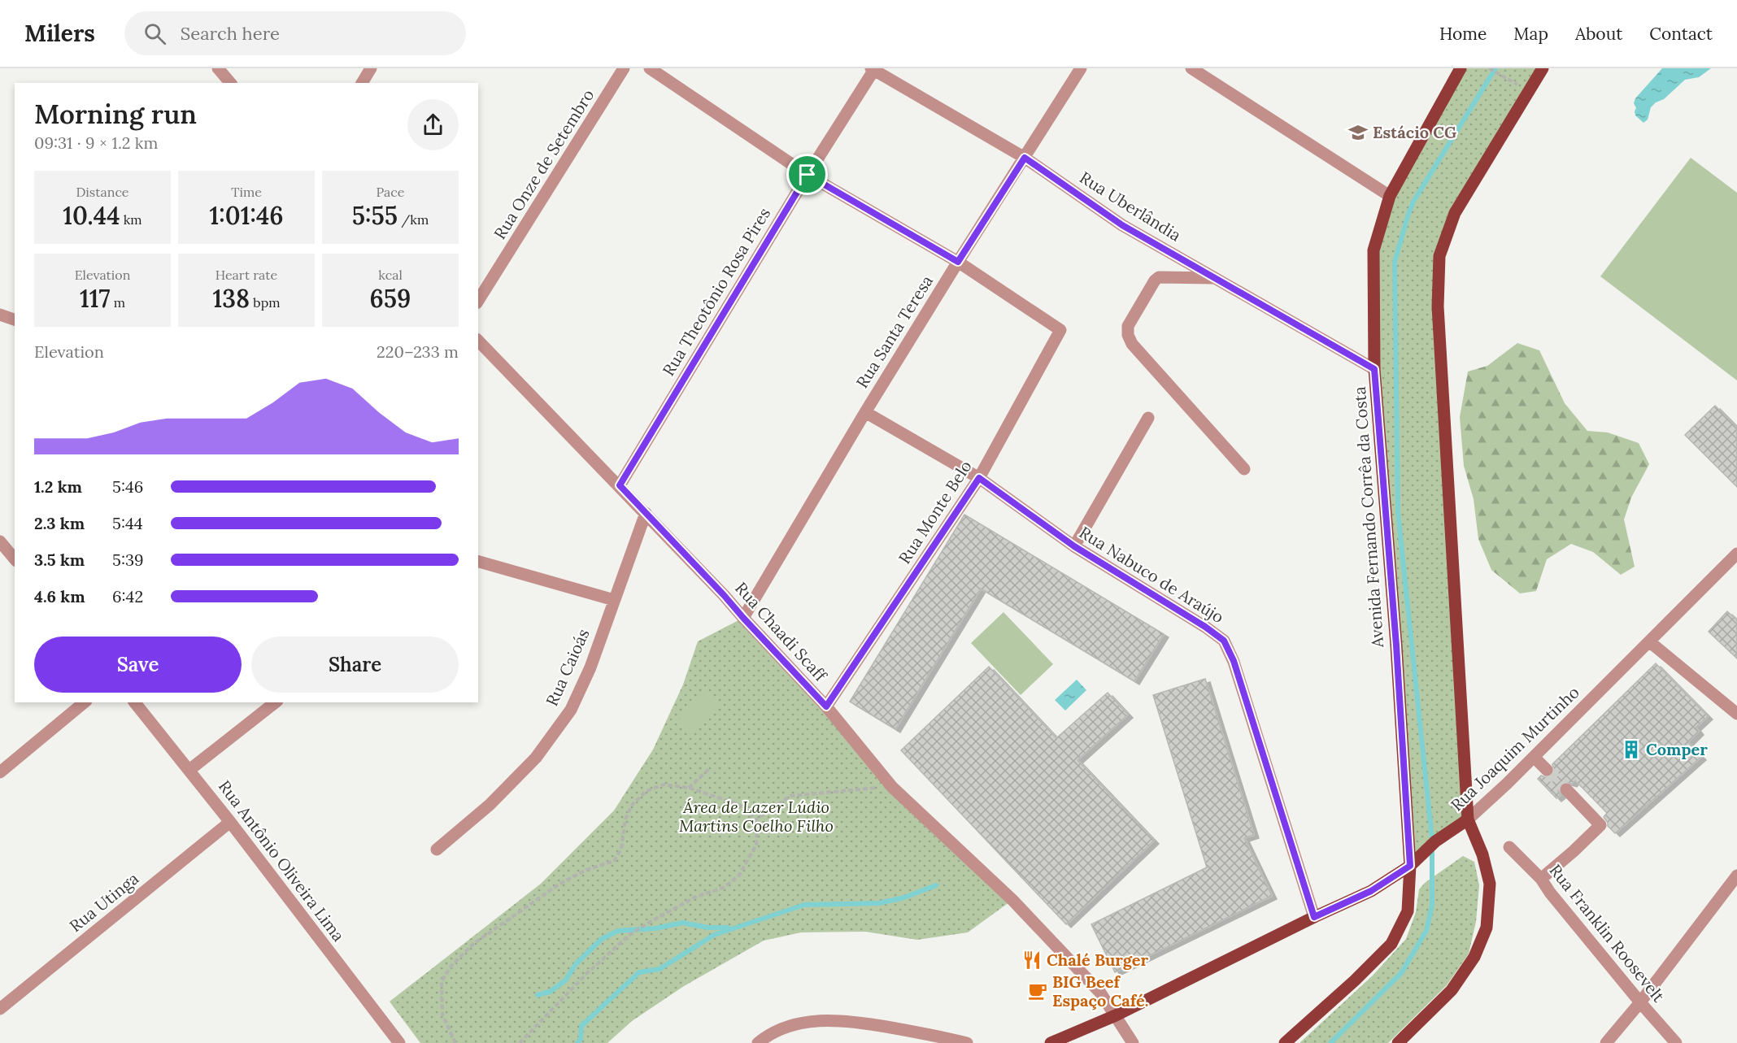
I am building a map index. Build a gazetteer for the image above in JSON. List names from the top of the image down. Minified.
{"streets":{"main road":["Avenida Fernando Corrêa da Costa","Rua Joaquim Murtinho"],"street":["Rua Onze de Setembro","Rua Uberlândia","Rua Theotônio Rosa Pires","Rua Santa Teresa","Rua Monte Belo","Rua Nabuco de Araújo","Rua Chaadi Scaff","Rua Caioás","Rua Antônio Oliveira Lima","Rua Utinga","Rua Franklin Roosevelt"]},"crossings":[["Rua Uberlândia","Rua Theotônio Rosa Pires"],["Rua Uberlândia","Rua Santa Teresa"],["Rua Uberlândia","Avenida Fernando Corrêa da Costa"],["Rua Theotônio Rosa Pires","Rua Chaadi Scaff"],["Rua Santa Teresa","Rua Monte Belo"],["Rua Santa Teresa","Rua Nabuco de Araújo"],["Rua Santa Teresa","Rua Chaadi Scaff"],["Rua Monte Belo","Rua Nabuco de Araújo"],["Rua Monte Belo","Rua Chaadi Scaff"],["Avenida Fernando Corrêa da Costa","Rua Joaquim Murtinho"],["Rua Nabuco de Araújo","Rua Joaquim Murtinho"],["Rua Chaadi Scaff","Rua Caioás"],["Rua Chaadi Scaff","Rua Joaquim Murtinho"],["Rua Antônio Oliveira Lima","Rua Utinga"]],"parks":["Área de Lazer Lúdio Martins Coelho Filho"],"places":{"school or university":["Estácio CG"],"building":["Comper"],"restaurant":["Chalé Burger"],"cafe":["BIG Beef Espaço Café."]},"page":{"header":"Milers","search":"Search here","nav":["Home","Map","About","Contact"],"heading":["Morning run","09:31 · 9 × 1.2 km"],"stats":[["Distance","10.44 km"],["Time","1:01:46"],["Pace","5:55 /km"],["Elevation","117 m"],["Heart rate","138 bpm"],["kcal","659"]],"chart":["Elevation","220–233 m"],"list":[{"name":"1.2 km","note":"5:46"},{"name":"2.3 km","note":"5:44"},{"name":"3.5 km","note":"5:39"},{"name":"4.6 km","note":"6:42"}],"buttons":["Save","Share"]}}
